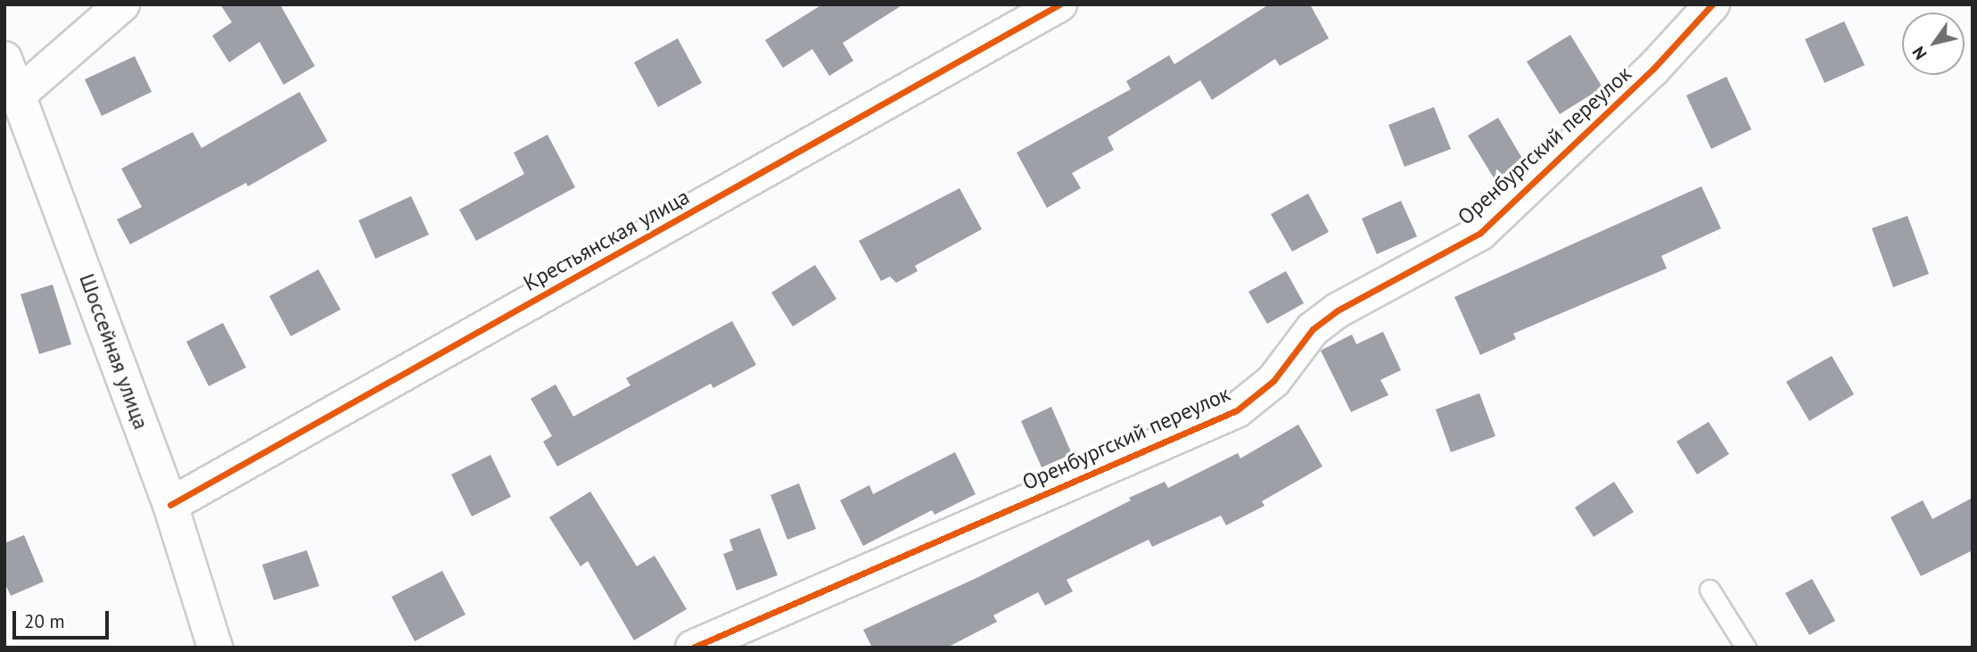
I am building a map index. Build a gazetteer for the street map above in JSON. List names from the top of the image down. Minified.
{"streets":{"street":["Оренбургский переулок","Крестьянская улица","Шоссейная улица"]},"crossings":[["Крестьянская улица","Шоссейная улица"]],"scale_bar":"20 m","north":"bottom left"}
